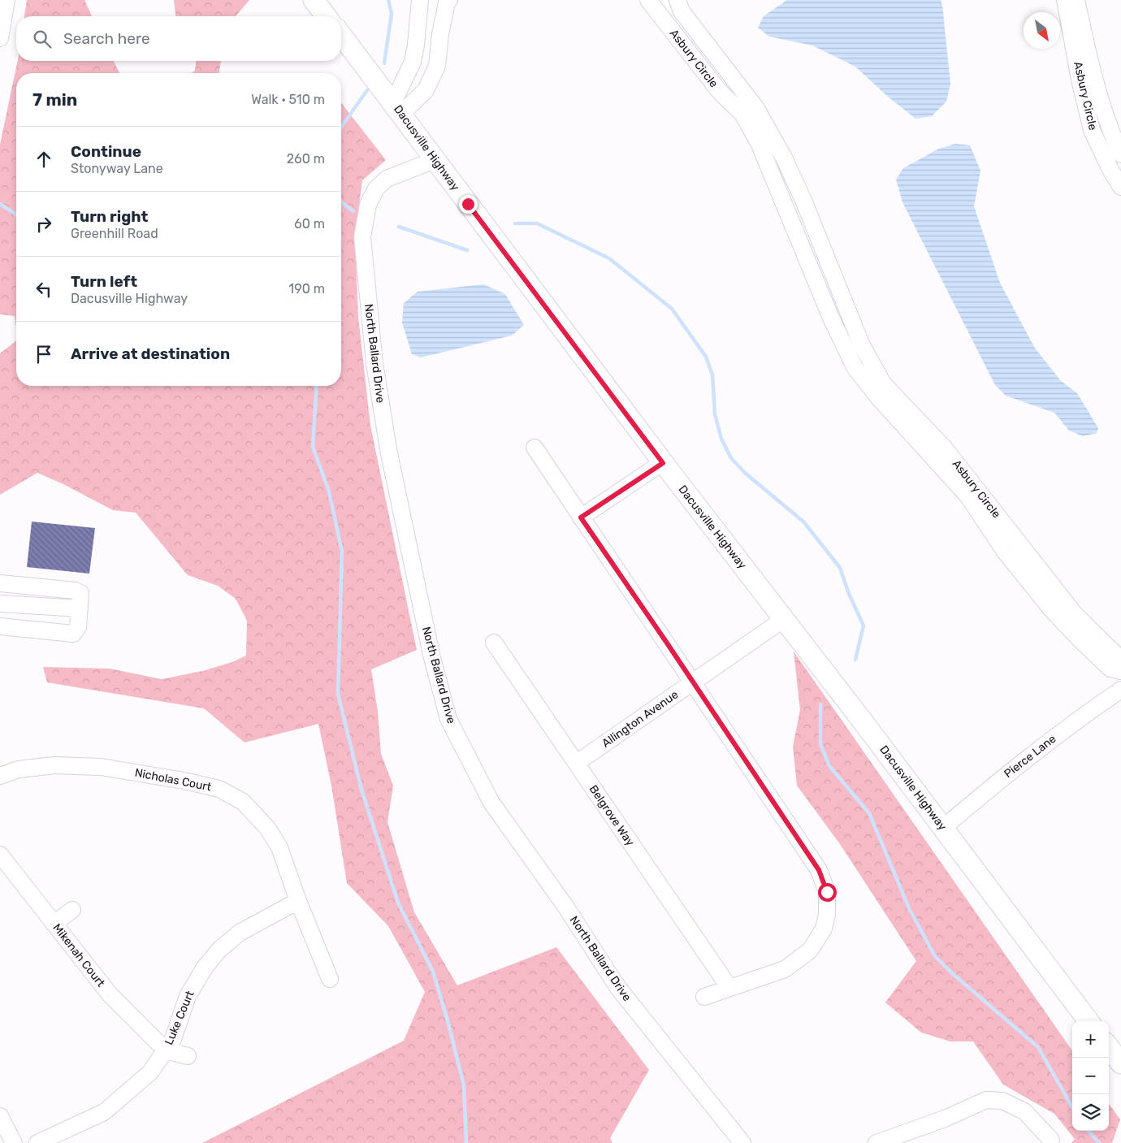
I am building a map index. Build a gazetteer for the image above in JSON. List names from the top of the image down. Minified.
{"streets":{"main road":["Dacusville Highway"],"street":["Asbury Circle","North Ballard Drive","Allington Avenue","Pierce Lane","Nicholas Court","Belgrove Way","Mikenah Court","Luke Court"]},"crossings":[["Dacusville Highway","North Ballard Drive"],["Dacusville Highway","Allington Avenue"],["Dacusville Highway","Pierce Lane"],["Allington Avenue","Belgrove Way"],["Nicholas Court","Luke Court"],["Mikenah Court","Luke Court"]],"north":"bottom right","page":{"search":"Search here","heading":["7 min","Walk · 510 m"],"list":[["Continue","Stonyway Lane","260 m"],["Turn right","Greenhill Road","60 m"],["Turn left","Dacusville Highway","190 m"],"Arrive at destination"],"map_buttons":["+","−"]}}
